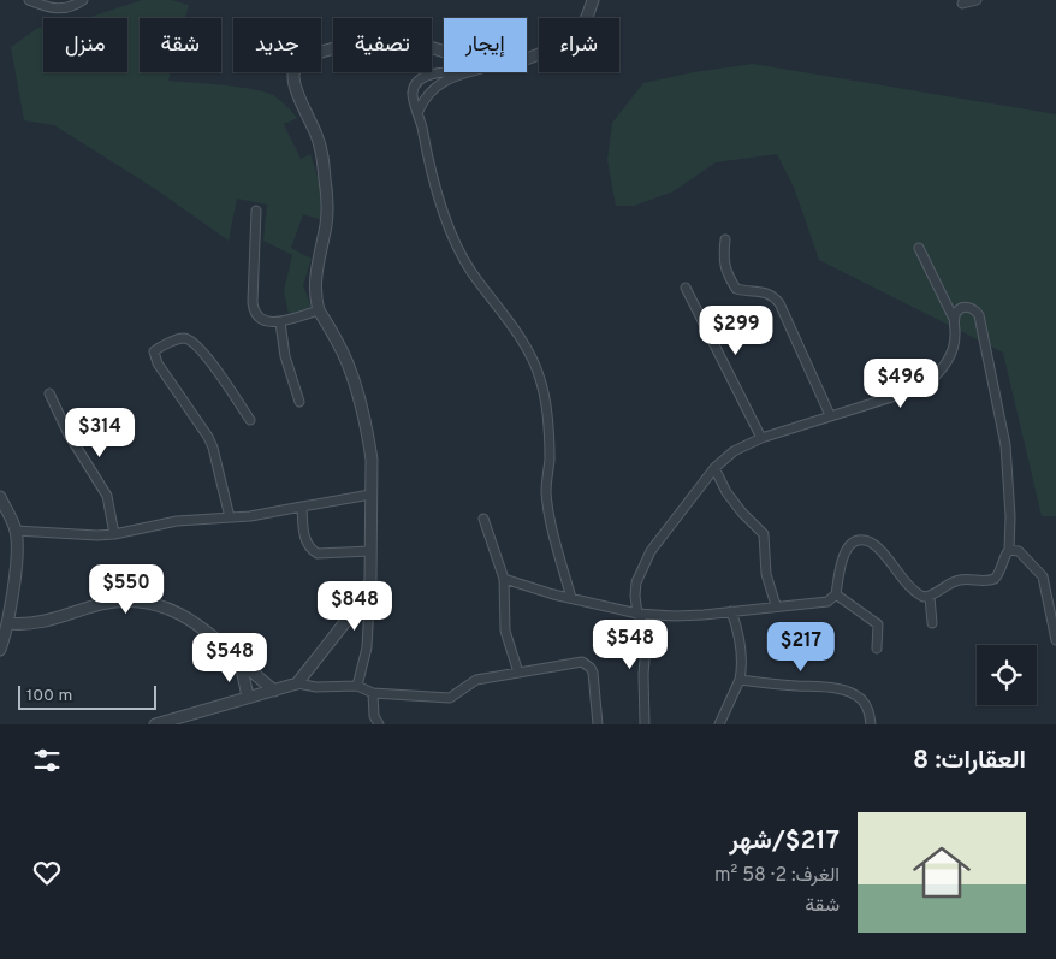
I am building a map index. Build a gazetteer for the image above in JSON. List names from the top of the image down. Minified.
{"scale_bar":"100 m","page":{"chip":["شراء","إيجار","تصفية","جديد","شقة","منزل"],"price":["$299","$496","$314","$550","$848","$548","$217","$548"],"scale":"100 m","heading":"العقارات: 8","list":[{"name":"$217/شهر","note":"الغرف: 2 · 58 m² · شقة"}]}}
